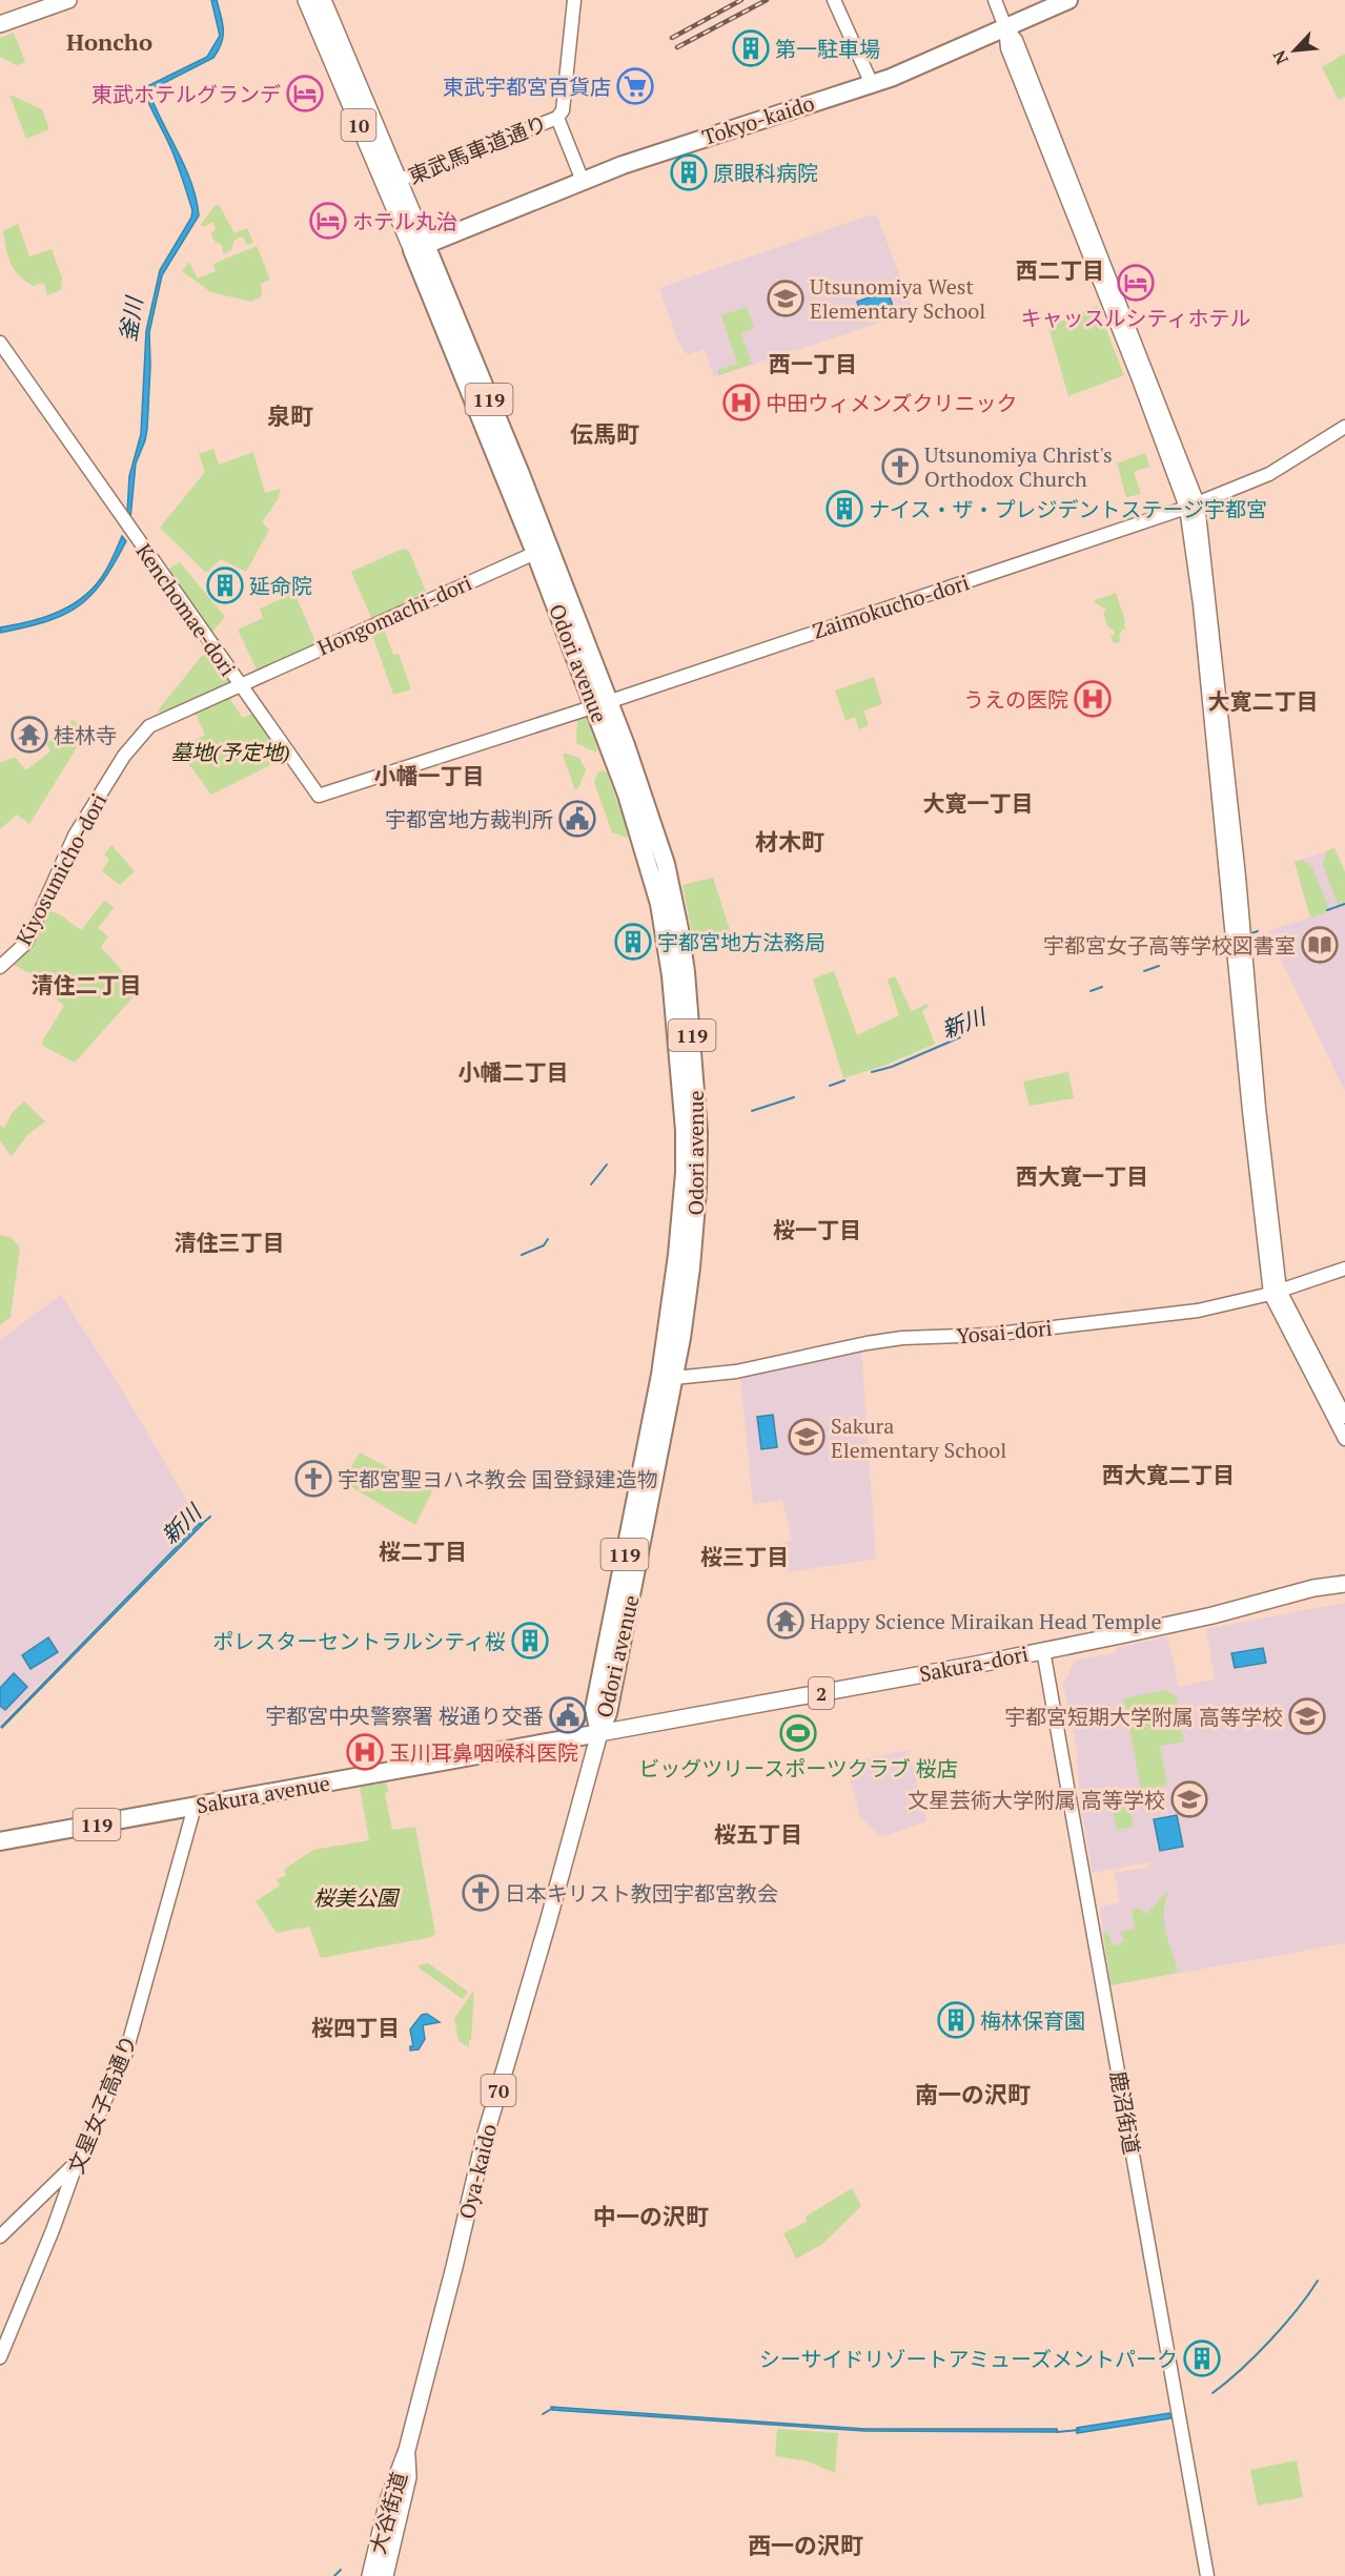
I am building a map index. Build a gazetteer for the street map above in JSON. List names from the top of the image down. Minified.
{"streets":{"highway":["Tokyo-kaido","119","Odori avenue","Sakura avenue"],"main road":["10","Sakura-dori","2","70","Oya-kaido","大谷街道"],"street":["東武馬車道通り","Zaimokucho-dori","Kenchomae-dori","Hongomachi-dori","Kiyosumicho-dori","Yosai-dori","文星女子高通り","鹿沼街道"]},"crossings":[["Tokyo-kaido","10"],["Tokyo-kaido","Odori avenue"],["10","東武馬車道通り"],["10","Odori avenue"],["Zaimokucho-dori","Kenchomae-dori"],["Zaimokucho-dori","Hongomachi-dori"],["Zaimokucho-dori","Odori avenue"],["Zaimokucho-dori","Kiyosumicho-dori"],["Kenchomae-dori","Hongomachi-dori"],["Kenchomae-dori","Kiyosumicho-dori"],["Hongomachi-dori","Odori avenue"],["Hongomachi-dori","Kiyosumicho-dori"],["Odori avenue","Yosai-dori"],["Odori avenue","Sakura-dori"],["Odori avenue","Sakura avenue"],["Odori avenue","Oya-kaido"],["Sakura-dori","Sakura avenue"],["Sakura-dori","鹿沼街道"],["Sakura-dori","Oya-kaido"],["Sakura avenue","文星女子高通り"],["Sakura avenue","Oya-kaido"],["Oya-kaido","大谷街道"]],"districts":["Honcho","西二丁目","西一丁目","泉町","伝馬町","大寛二丁目","小幡一丁目","大寛一丁目","材木町","清住二丁目","小幡二丁目","西大寛一丁目","桜一丁目","清住三丁目","西大寛二丁目","桜二丁目","桜三丁目","桜五丁目","桜四丁目","南一の沢町","中一の沢町","西一の沢町"],"water":["釜川","新川"],"parks":["墓地(予定地)","桜美公園"],"places":{"building":["第一駐車場","原眼科病院","ナイス・ザ・プレジデントステージ宇都宮","延命院","宇都宮地方法務局","ポレスターセントラルシティ桜","梅林保育園","シーサイドリゾートアミューズメントパーク"],"supermarket":["東武宇都宮百貨店"],"hotel":["東武ホテルグランデ","ホテル丸治","キャッスルシティホテル"],"school or university":["Utsunomiya West Elementary School","Sakura Elementary School","宇都宮短期大学附属 高等学校","文星芸術大学附属 高等学校"],"hospital":["中田ウィメンズクリニック","うえの医院","玉川耳鼻咽喉科医院"],"church":["Utsunomiya Christ's Orthodox Church","宇都宮聖ヨハネ教会 国登録建造物","日本キリスト教団宇都宮教会"],"temple":["桂林寺","Happy Science Miraikan Head Temple"],"public building":["宇都宮地方裁判所","宇都宮中央警察署 桜通り交番"],"library":["宇都宮女子高等学校図書室"],"sports":["ビッグツリースポーツクラブ 桜店"]},"north":"bottom left"}
